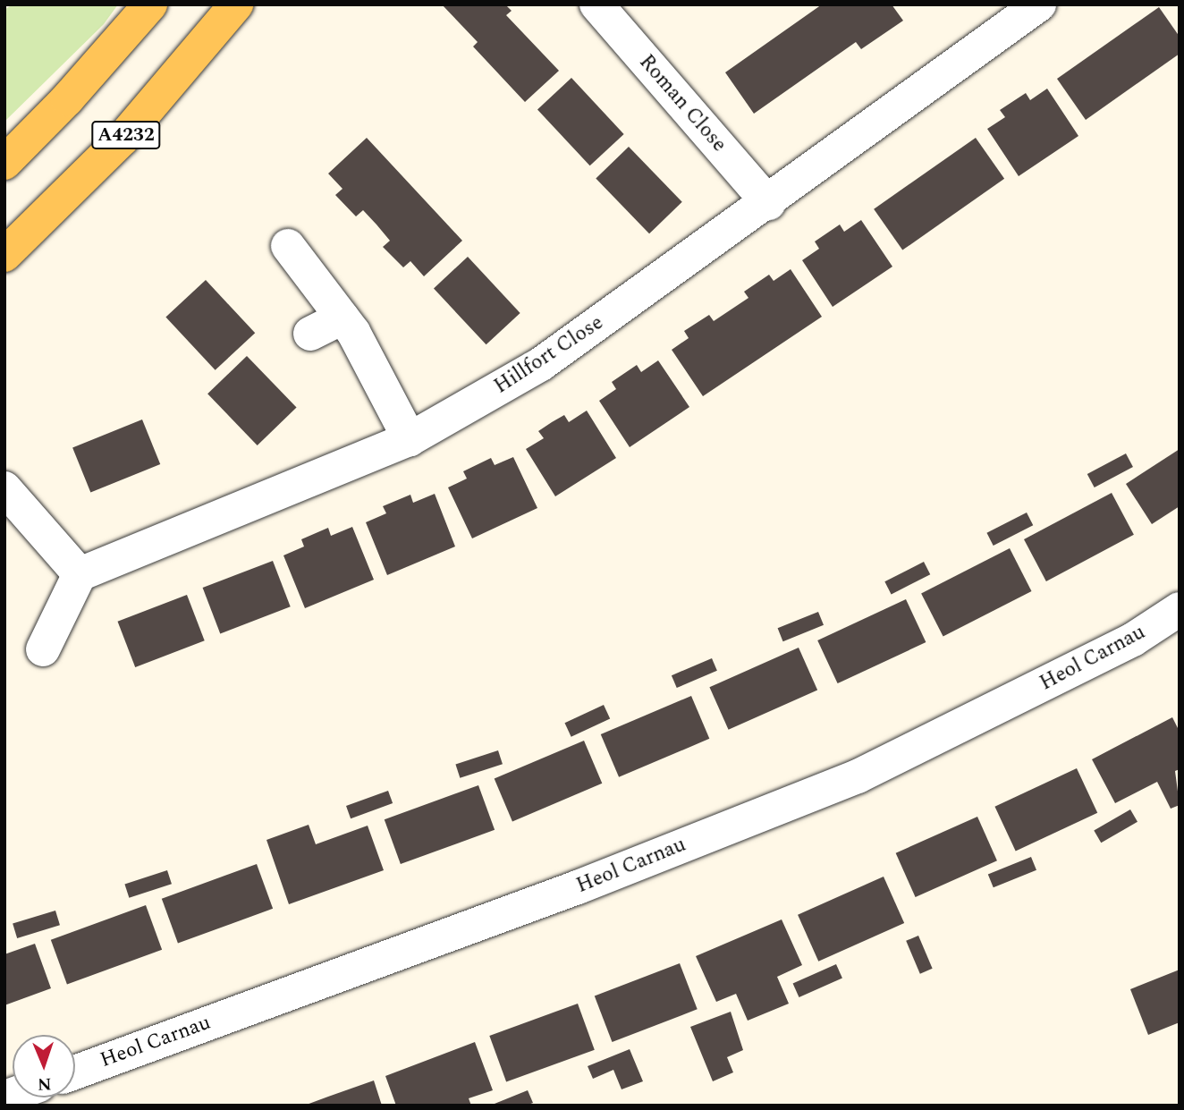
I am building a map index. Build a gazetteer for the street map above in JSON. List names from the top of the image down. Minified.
{"streets":{"main road":["A4232"],"street":["Roman Close","Hillfort Close","Heol Carnau"]},"crossings":[["Roman Close","Hillfort Close"]],"north":"bottom"}
